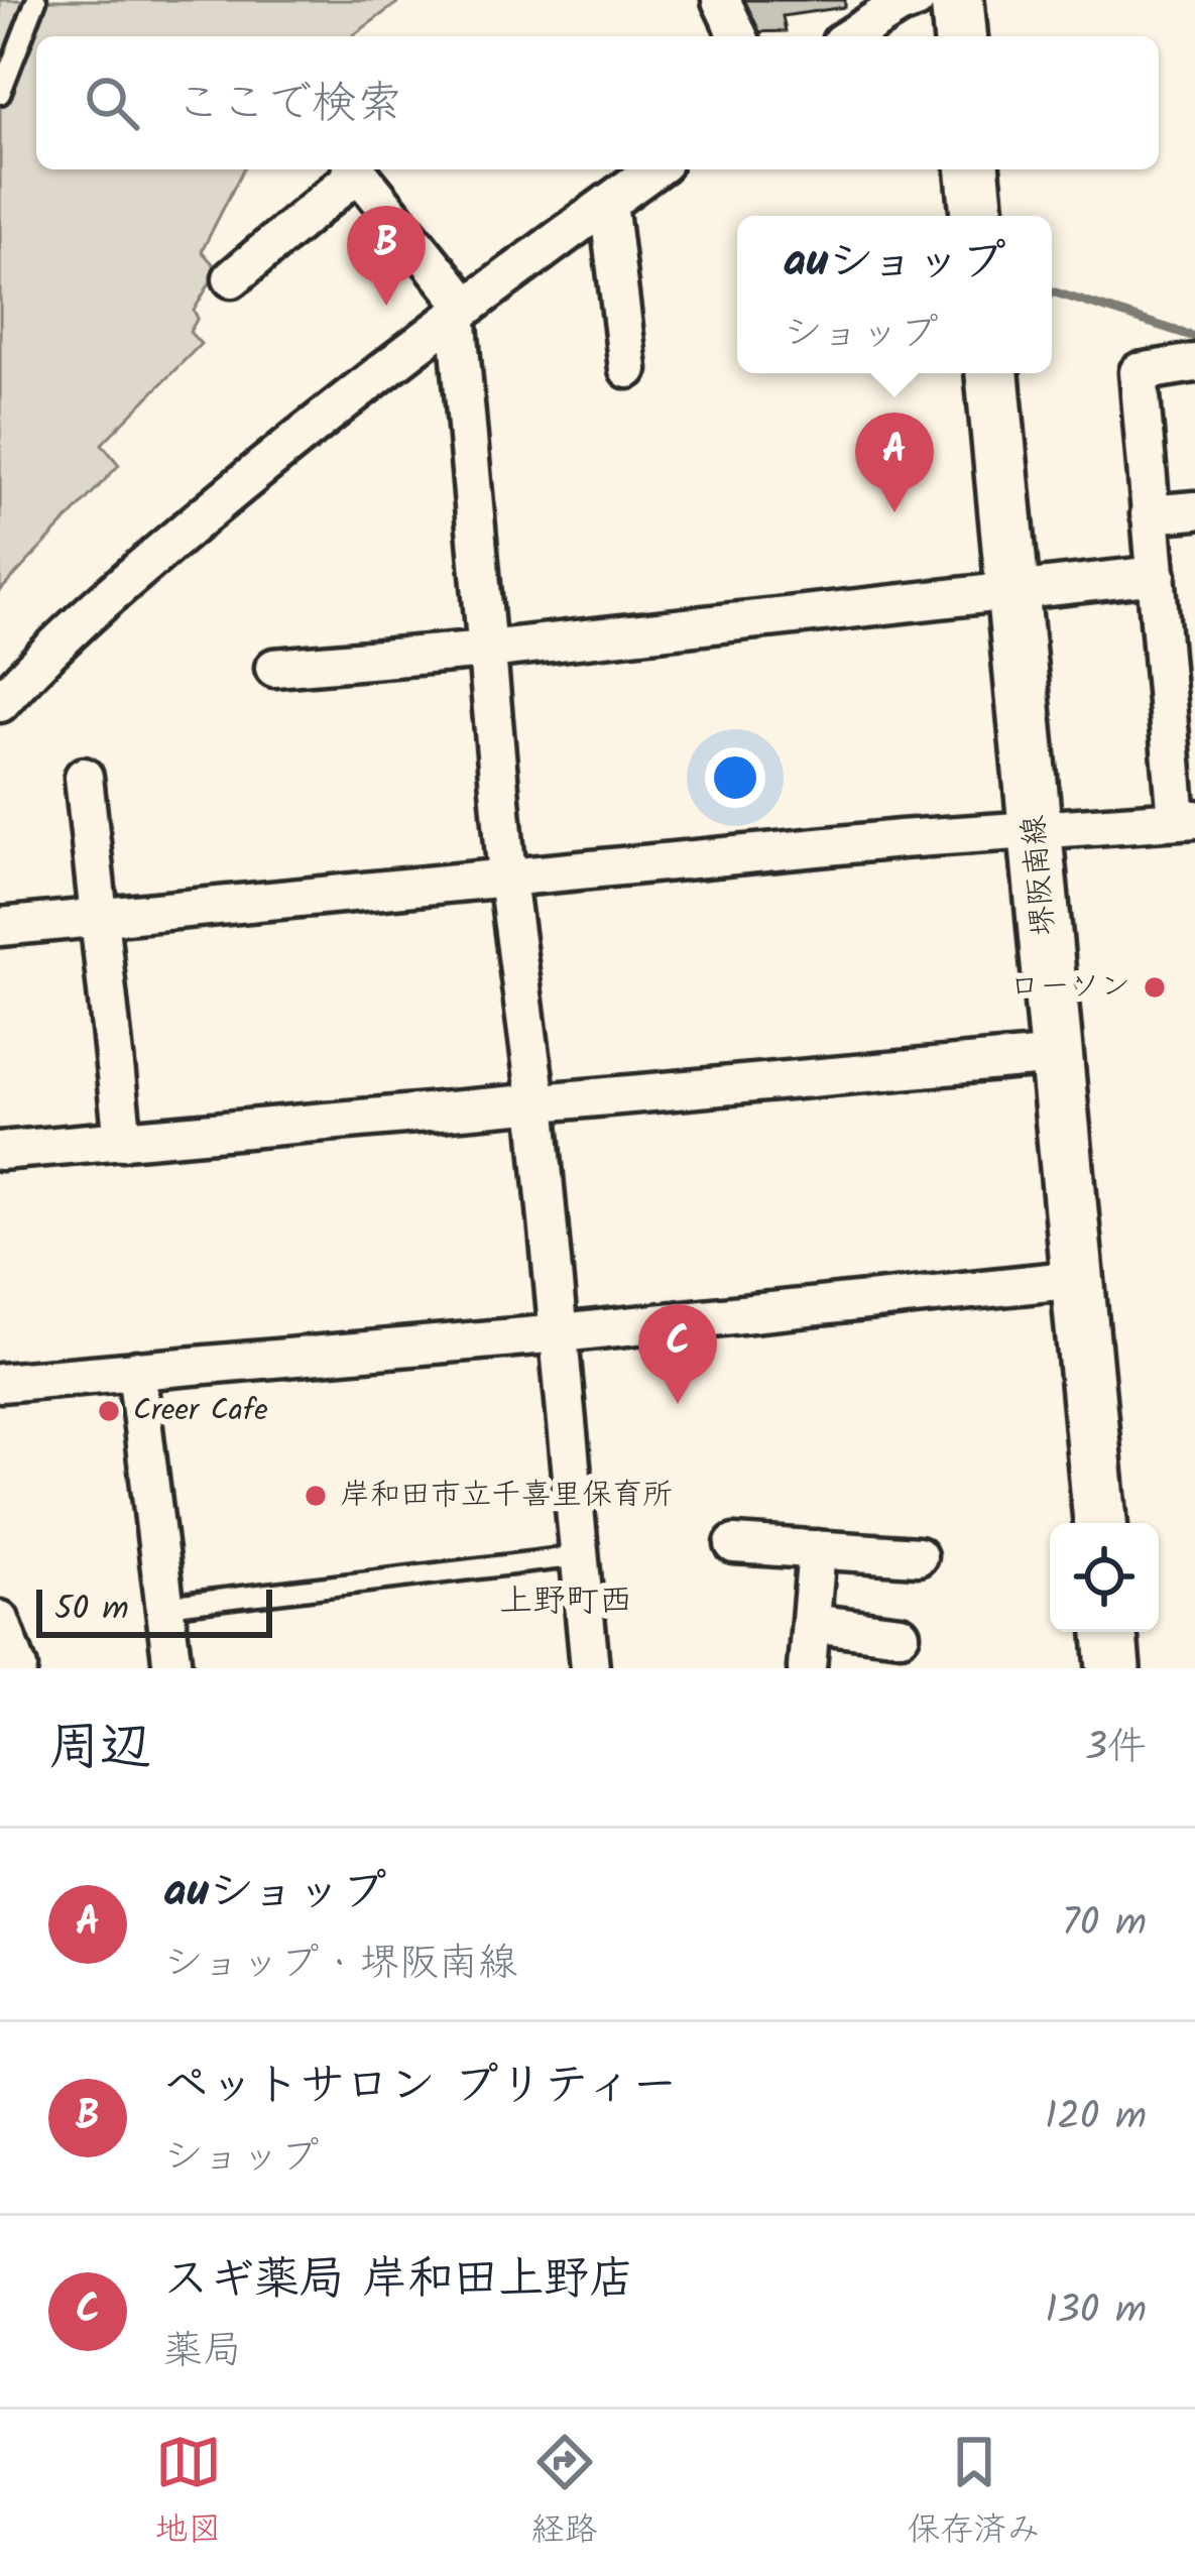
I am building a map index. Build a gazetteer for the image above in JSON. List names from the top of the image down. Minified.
{"streets":{"main road":["堺阪南線"]},"districts":["上野町西"],"places":["ローソン","Creer Cafe","岸和田市立千喜里保育所"],"scale_bar":"50 m","page":{"search":"ここで検索","pins":["B","A","C"],"popup":["auショップ","ショップ"],"scale":"50 m","heading":["周辺","3件"],"list":[{"mark":"A","name":"auショップ","note":"ショップ · 堺阪南線","value":"70 m"},{"mark":"B","name":"ペットサロン プリティー","note":"ショップ","value":"120 m"},{"mark":"C","name":"スギ薬局 岸和田上野店","note":"薬局","value":"130 m"}],"nav":["地図","経路","保存済み"]}}
